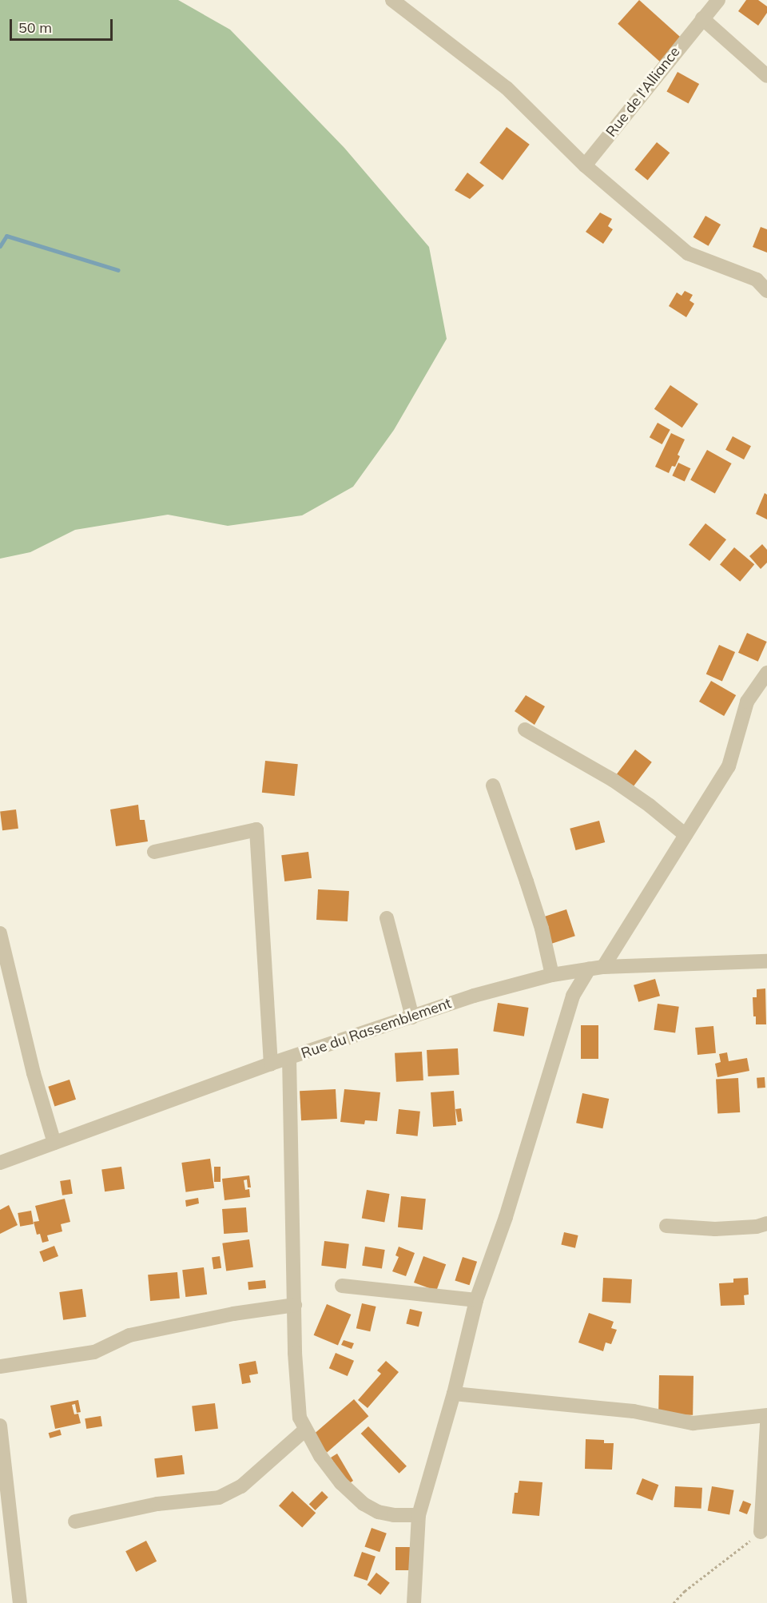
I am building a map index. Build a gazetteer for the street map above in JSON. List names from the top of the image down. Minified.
{"streets":{"street":["Rue de l'Alliance","Rue du Rassemblement"]},"scale_bar":"50 m"}
